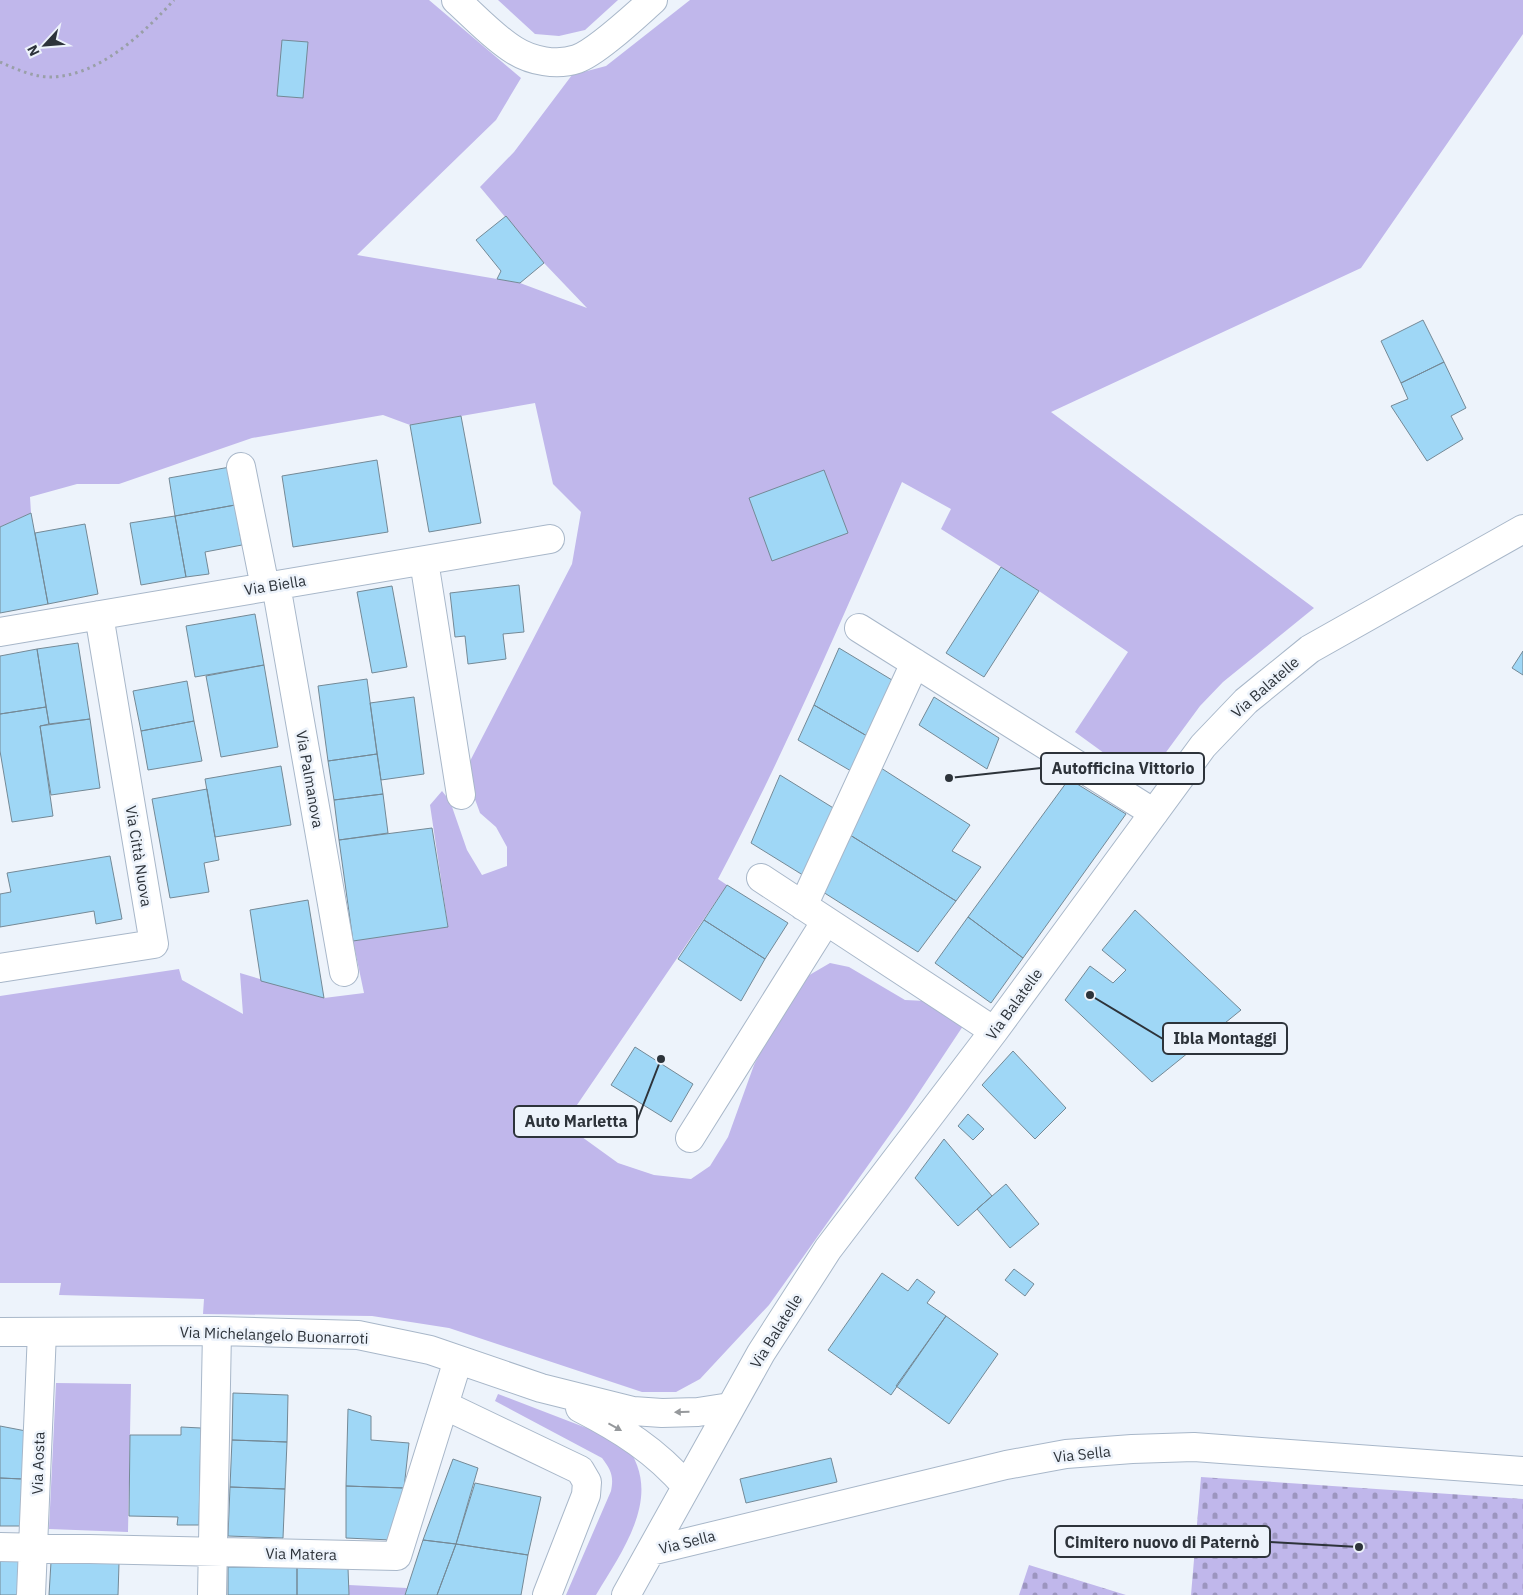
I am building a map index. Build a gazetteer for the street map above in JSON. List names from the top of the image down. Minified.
{"streets":{"street":["Via Biella","Via Balatelle","Via Palmanova","Via Città Nuova","Via Michelangelo Buonarroti","Via Sella","Via Aosta","Via Matera"]},"crossings":[["Via Biella","Via Palmanova"],["Via Biella","Via Città Nuova"],["Via Balatelle","Via Sella"],["Via Michelangelo Buonarroti","Via Aosta"],["Via Michelangelo Buonarroti","Via Matera"],["Via Aosta","Via Matera"]],"places":["Autofficina Vittorio","Ibla Montaggi","Auto Marletta","Cimitero nuovo di Paternò"],"north":"bottom left"}
